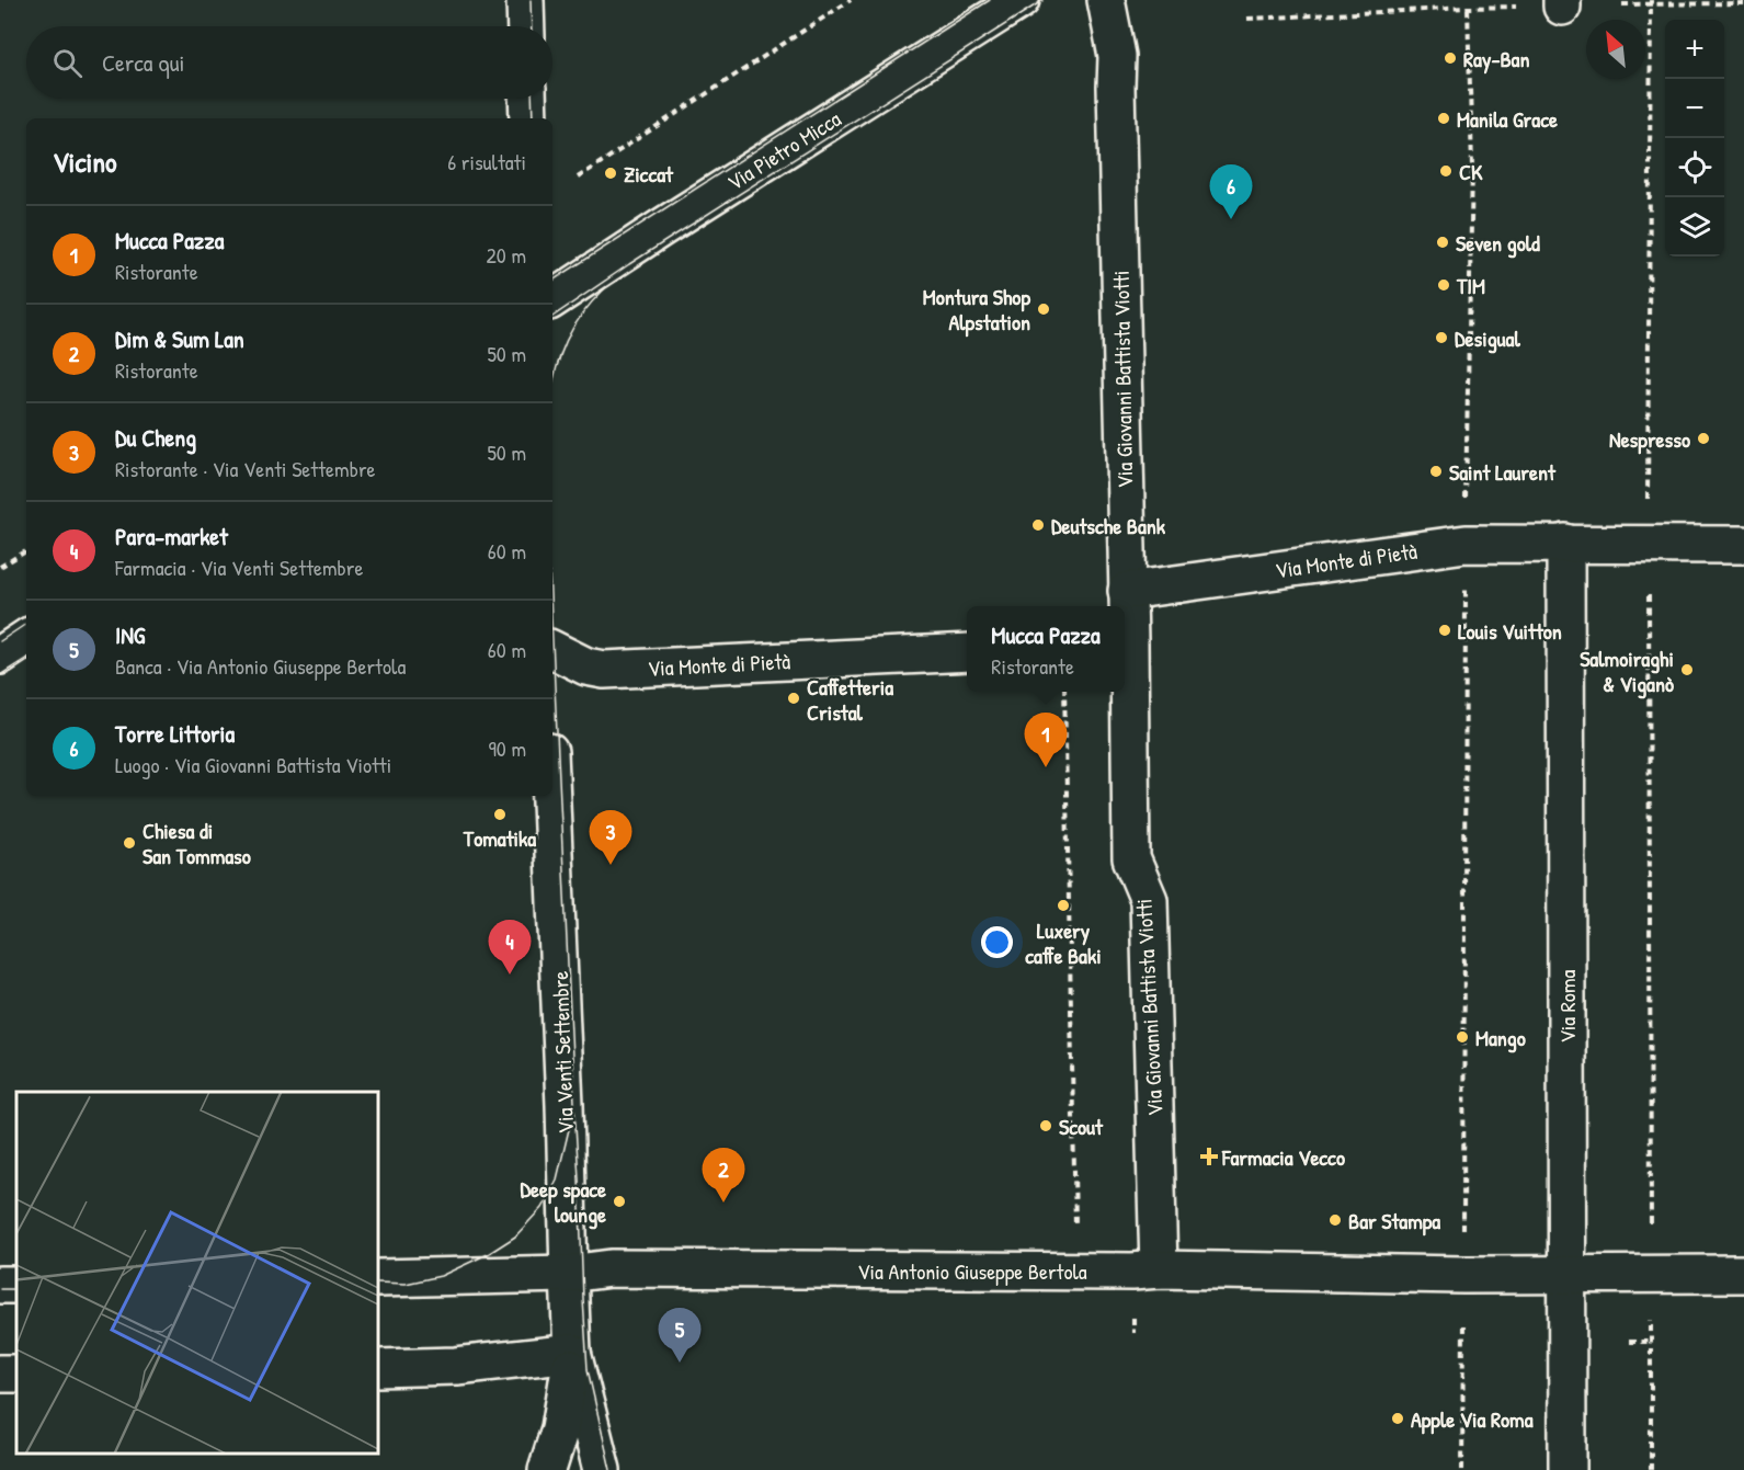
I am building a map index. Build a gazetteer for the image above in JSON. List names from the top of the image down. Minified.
{"streets":{"street":["Via Pietro Micca","Via Giovanni Battista Viotti","Via Monte di Pietà","Via Roma","Via Venti Settembre","Via Antonio Giuseppe Bertola"]},"crossings":[["Via Giovanni Battista Viotti","Via Monte di Pietà"],["Via Giovanni Battista Viotti","Via Antonio Giuseppe Bertola"],["Via Monte di Pietà","Via Roma"],["Via Roma","Via Antonio Giuseppe Bertola"],["Via Venti Settembre","Via Antonio Giuseppe Bertola"]],"places":{"other":["Ray-Ban","Manila Grace","CK","Ziccat","Seven gold","TIM","Montura Shop Alpstation","Desigual","Nespresso","Saint Laurent","Deutsche Bank","Louis Vuitton","Salmoiraghi & Viganò","Caffetteria Cristal","Tomatika","Chiesa di San Tommaso","Luxery caffe Baki","Mango","Scout","Deep space lounge","Bar Stampa","Apple Via Roma"],"health":["Farmacia Vecco"]},"north":"top left","page":{"map_buttons":["+","−"],"search":"Cerca qui","heading":["Vicino","6 risultati"],"pins":["6","1","3","4","2","5"],"list":[{"mark":"1","name":"Mucca Pazza","note":"Ristorante","value":"20 m"},{"mark":"2","name":"Dim & Sum Lan","note":"Ristorante","value":"50 m"},{"mark":"3","name":"Du Cheng","note":"Ristorante · Via Venti Settembre","value":"50 m"},{"mark":"4","name":"Para-market","note":"Farmacia · Via Venti Settembre","value":"60 m"},{"mark":"5","name":"ING","note":"Banca · Via Antonio Giuseppe Bertola","value":"60 m"},{"mark":"6","name":"Torre Littoria","note":"Luogo · Via Giovanni Battista Viotti","value":"90 m"}],"popup":["Mucca Pazza","Ristorante"]}}
